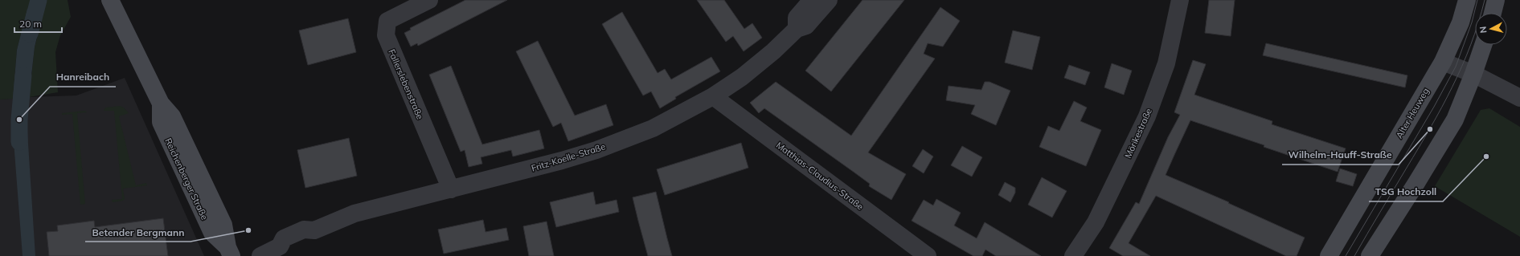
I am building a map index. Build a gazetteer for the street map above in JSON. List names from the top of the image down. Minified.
{"streets":{"street":["Fallerslebenstraße","Alter Heuweg","Mörikestraße","Fritz-Koelle-Straße","Matthias-Claudius-Straße","Reichenberger Straße"]},"crossings":[["Fallerslebenstraße","Fritz-Koelle-Straße"],["Fritz-Koelle-Straße","Matthias-Claudius-Straße"]],"places":["Hanreibach","Wilhelm-Hauff-Straße","TSG Hochzoll","Betender Bergmann"],"scale_bar":"20 m","north":"left"}
